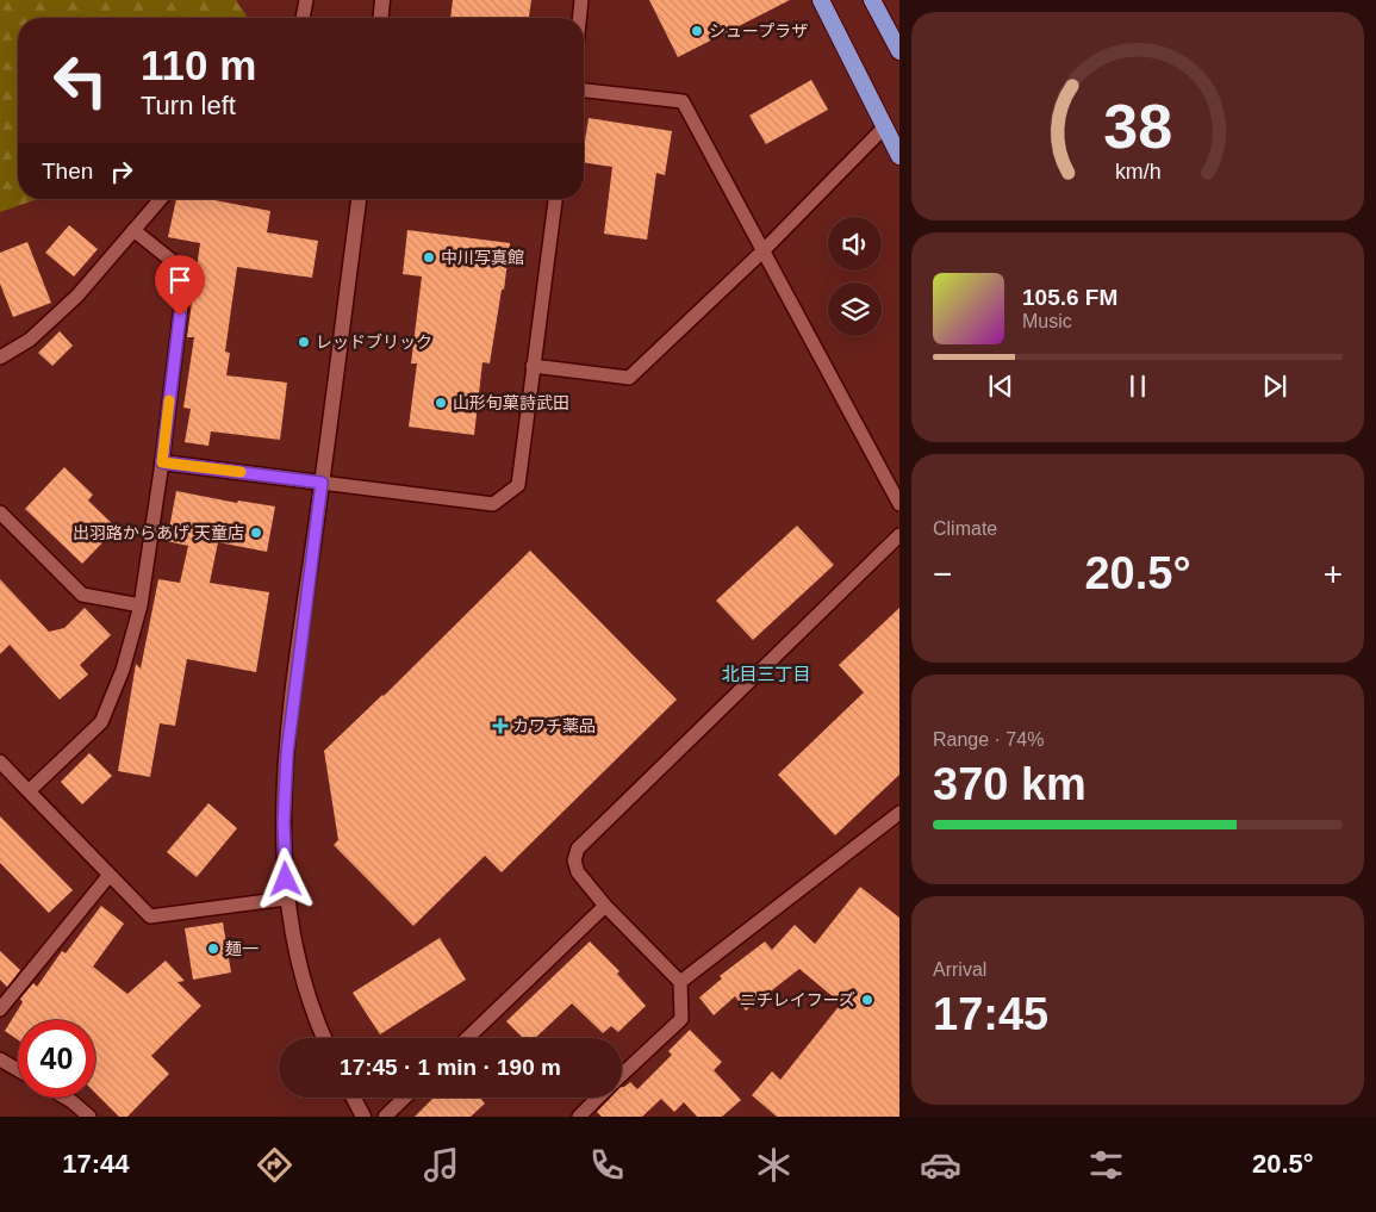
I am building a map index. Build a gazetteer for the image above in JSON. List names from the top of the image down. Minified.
{"districts":["北目三丁目"],"places":{"other":["シュープラザ","中川写真館","レッドブリック","山形旬菓詩武田","出羽路からあげ 天童店","麺一","ニチレイフーズ"],"health":["カワチ薬品"]},"page":{"turn":["110 m","Turn left"],"then":"Then","song":["105.6 FM","Music"],"tile":["Climate",["Range · 74%","370 km"],["Arrival","17:45"]],"heat":["−","20.5°","+"],"limit":"40","trip":"17:45 · 1 min · 190 m","tabs":["17:44","20.5°"],"gauge":["38","km/h"]}}
